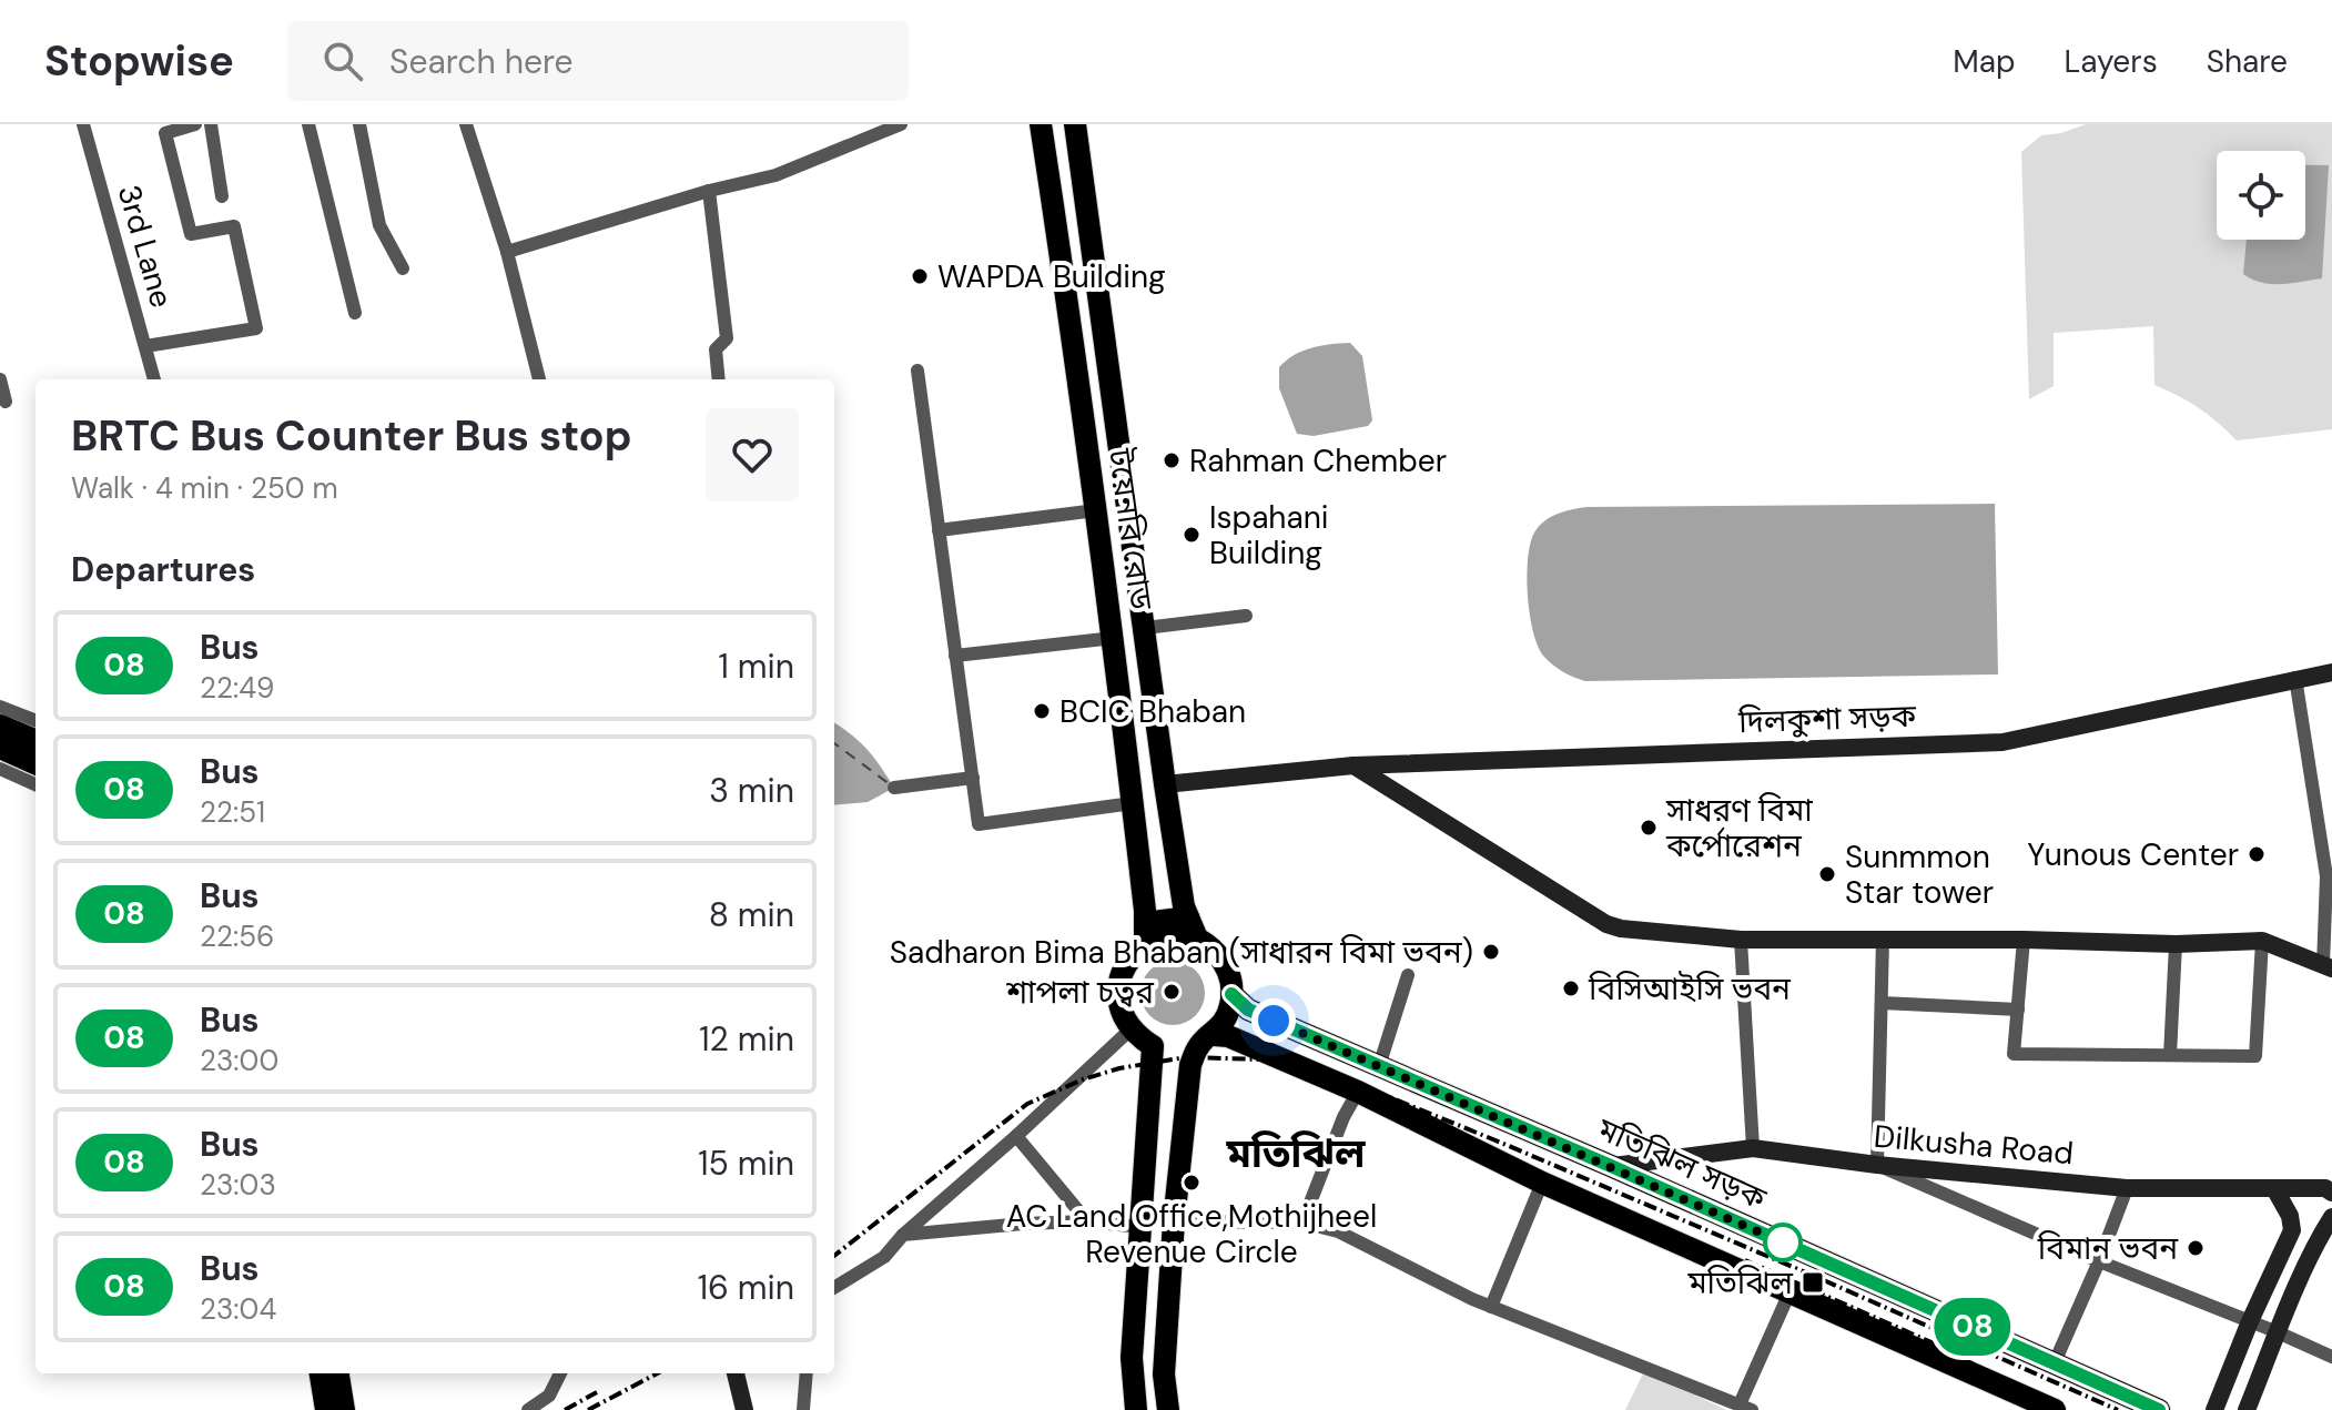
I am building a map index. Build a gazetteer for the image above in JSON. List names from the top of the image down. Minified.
{"streets":{"main road":["টয়েনবি রোড","মতিঝিল সড়ক"],"street":["3rd Lane","দিলকুশা সড়ক","Dilkusha Road"]},"crossings":[["টয়েনবি রোড","দিলকুশা সড়ক"],["Dilkusha Road","মতিঝিল সড়ক"]],"districts":["মতিঝিল"],"places":{"other":["WAPDA Building","Rahman Chember","Ispahani Building","BCIC Bhaban","সাধরণ বিমা কর্পোরেশন","Yunous Center","Sunmmon Star tower","Sadharon Bima Bhaban (সাধারন বিমা ভবন)","বিসিআইসি ভবন","শাপলা চত্বর","AC Land Office,Mothijheel Revenue Circle","বিমান ভবন"],"transit":["মতিঝিল"]},"lines":["bus line 08"],"page":{"header":"Stopwise","search":"Search here","nav":["Map","Layers","Share"],"on_map":"08","heading":[["BRTC Bus Counter Bus stop","Walk · 4 min · 250 m"],"Departures"],"list":[{"mark":"08","name":"Bus","note":"22:49","value":"1 min"},{"mark":"08","name":"Bus","note":"22:51","value":"3 min"},{"mark":"08","name":"Bus","note":"22:56","value":"8 min"},{"mark":"08","name":"Bus","note":"23:00","value":"12 min"},{"mark":"08","name":"Bus","note":"23:03","value":"15 min"},{"mark":"08","name":"Bus","note":"23:04","value":"16 min"}]}}
